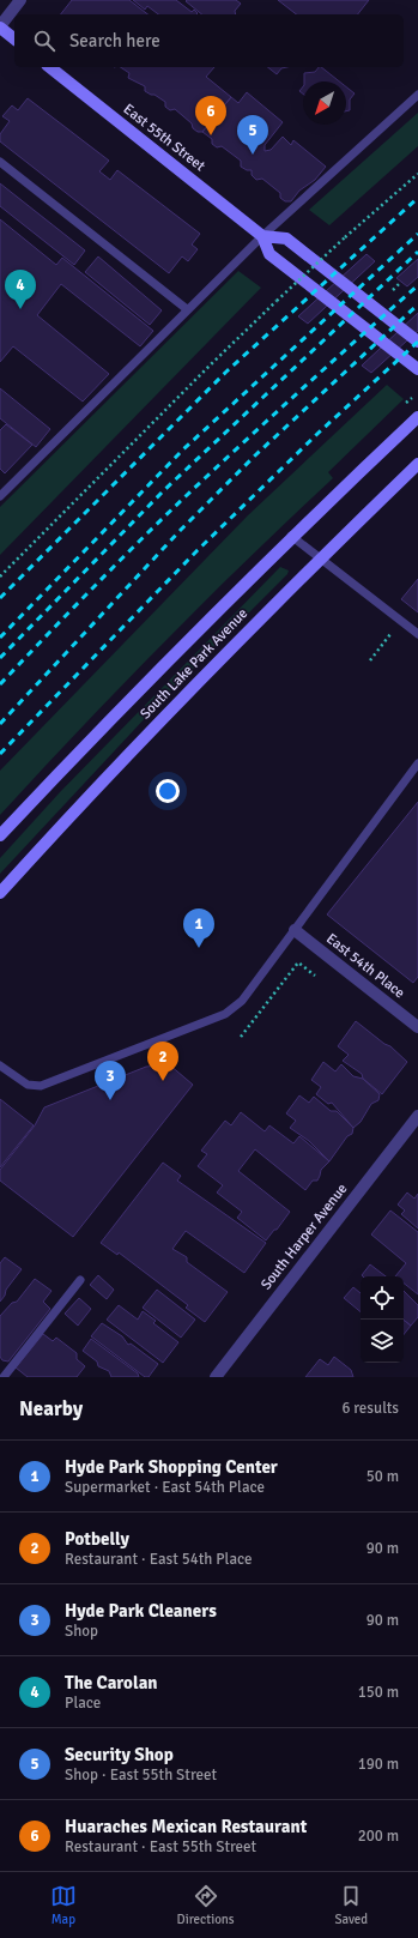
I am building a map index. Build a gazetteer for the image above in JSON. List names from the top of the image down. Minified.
{"streets":{"main road":["East 55th Street","South Lake Park Avenue"],"street":["East 54th Place","South Harper Avenue"]},"north":"bottom left","page":{"search":"Search here","pins":["6","5","4","1","2","3"],"heading":["Nearby","6 results"],"list":[{"mark":"1","name":"Hyde Park Shopping Center","note":"Supermarket · East 54th Place","value":"50 m"},{"mark":"2","name":"Potbelly","note":"Restaurant · East 54th Place","value":"90 m"},{"mark":"3","name":"Hyde Park Cleaners","note":"Shop","value":"90 m"},{"mark":"4","name":"The Carolan","note":"Place","value":"150 m"},{"mark":"5","name":"Security Shop","note":"Shop · East 55th Street","value":"190 m"},{"mark":"6","name":"Huaraches Mexican Restaurant","note":"Restaurant · East 55th Street","value":"200 m"}],"nav":["Map","Directions","Saved"]}}
